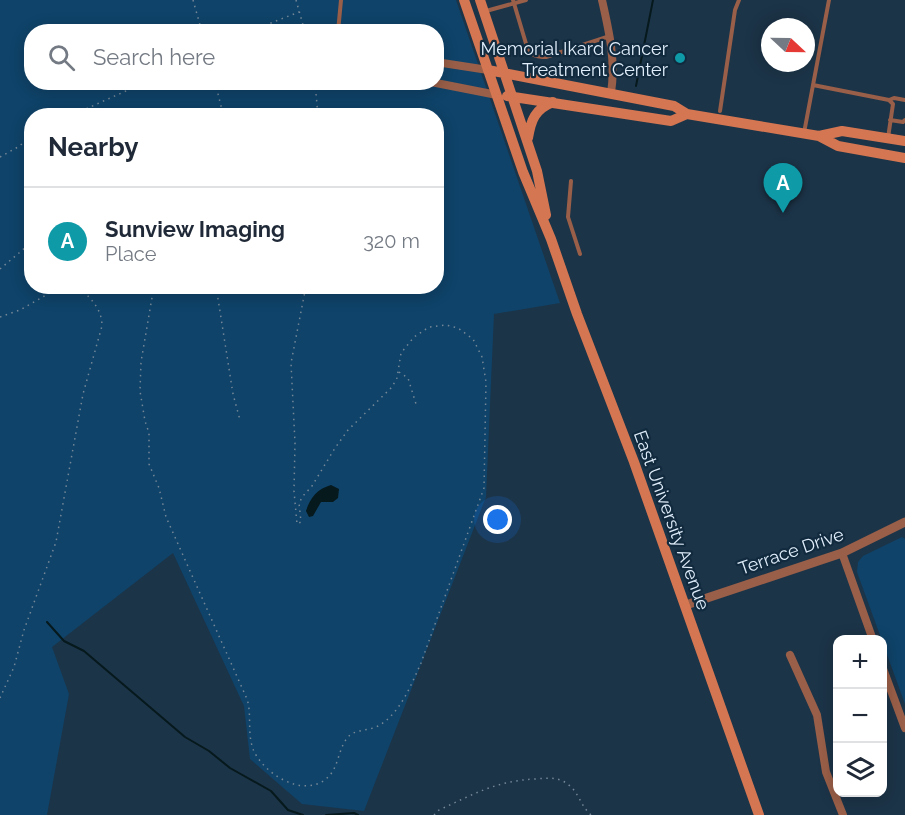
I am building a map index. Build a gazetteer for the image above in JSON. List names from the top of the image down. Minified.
{"streets":{"main road":["East University Avenue"],"street":["Terrace Drive"]},"crossings":[["East University Avenue","Terrace Drive"]],"places":["Memorial Ikard Cancer Treatment Center"],"north":"right","page":{"search":"Search here","heading":"Nearby","pins":"A","list":[{"mark":"A","name":"Sunview Imaging","note":"Place","value":"320 m"}],"map_buttons":["+","−"]}}
